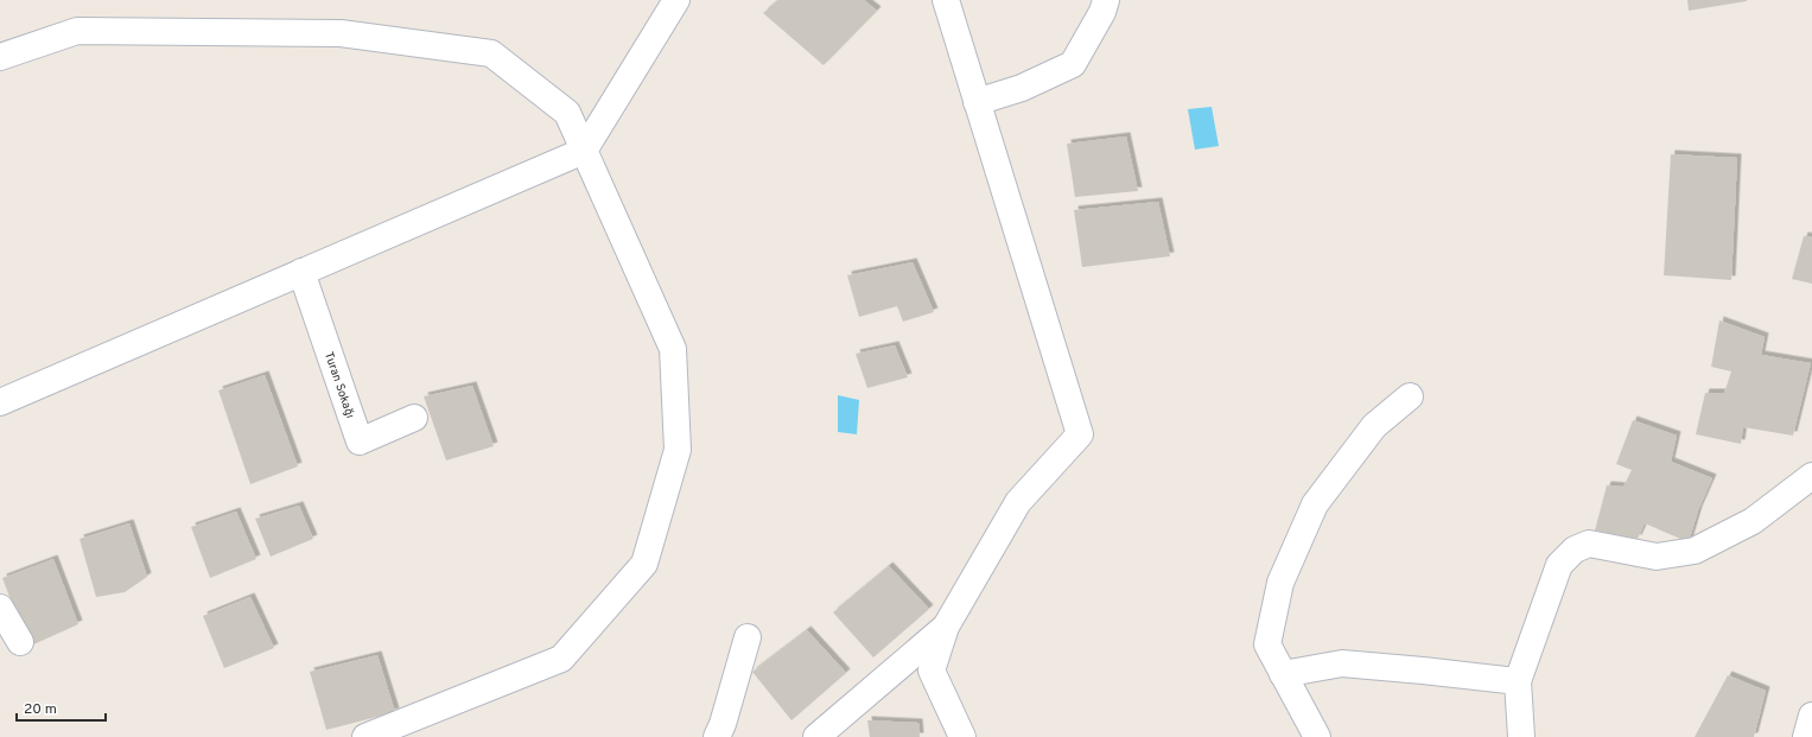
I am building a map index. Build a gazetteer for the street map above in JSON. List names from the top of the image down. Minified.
{"streets":{"street":["Turan Sokağı"]},"scale_bar":"20 m"}
